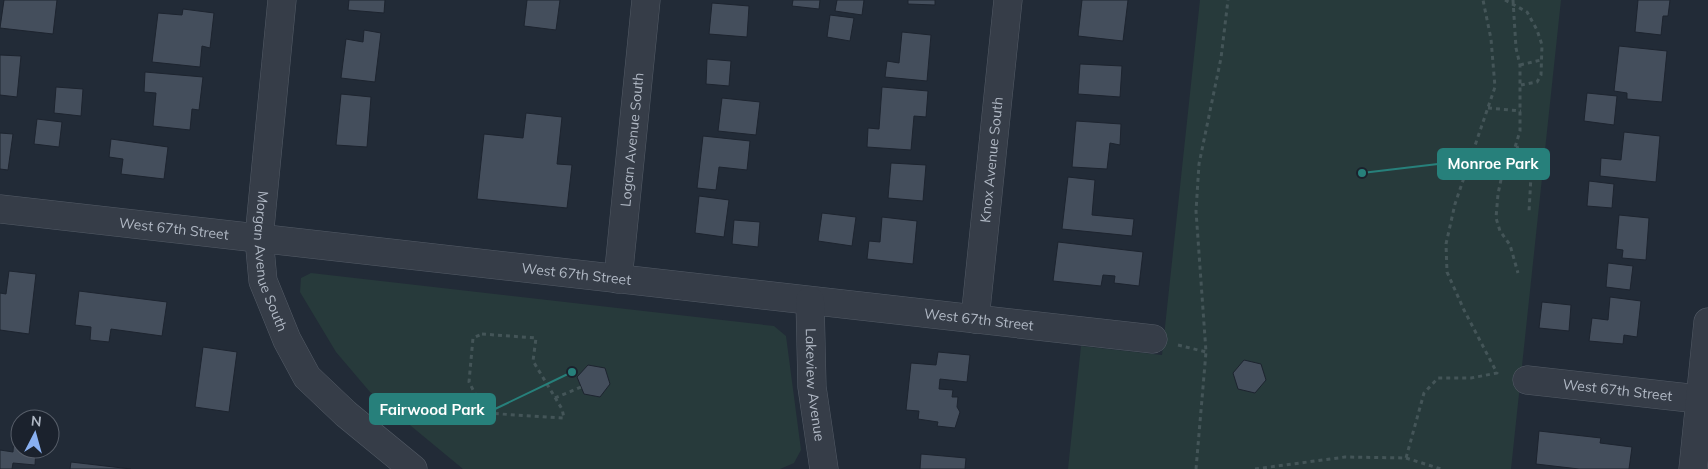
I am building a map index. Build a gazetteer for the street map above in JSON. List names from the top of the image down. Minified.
{"streets":{"street":["Logan Avenue South","Knox Avenue South","West 67th Street","Morgan Avenue South","Lakeview Avenue"]},"crossings":[["Logan Avenue South","West 67th Street"],["Knox Avenue South","West 67th Street"],["West 67th Street","Morgan Avenue South"],["West 67th Street","Lakeview Avenue"]],"places":["Monroe Park","Fairwood Park"],"north":"top"}
